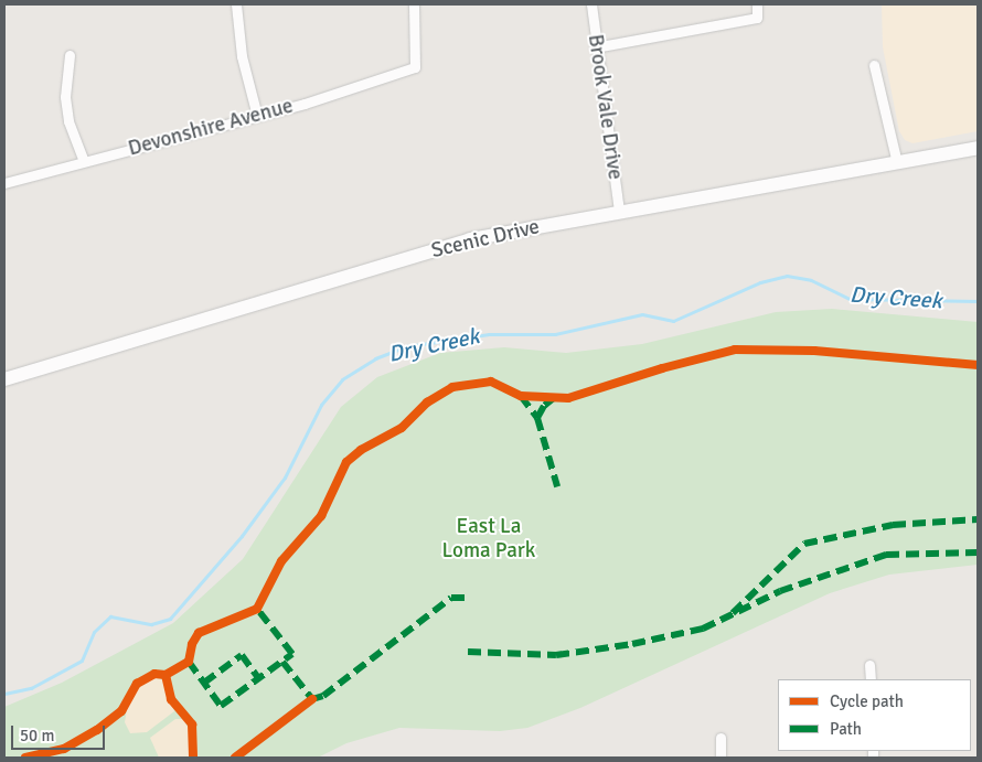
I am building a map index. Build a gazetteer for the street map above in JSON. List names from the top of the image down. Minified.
{"streets":{"main road":["Scenic Drive"],"street":["Brook Vale Drive","Devonshire Avenue"]},"crossings":[["Brook Vale Drive","Scenic Drive"]],"water":["Dry Creek"],"parks":["East La Loma Park"],"legend":["Cycle path","Path"],"scale_bar":"50 m"}
